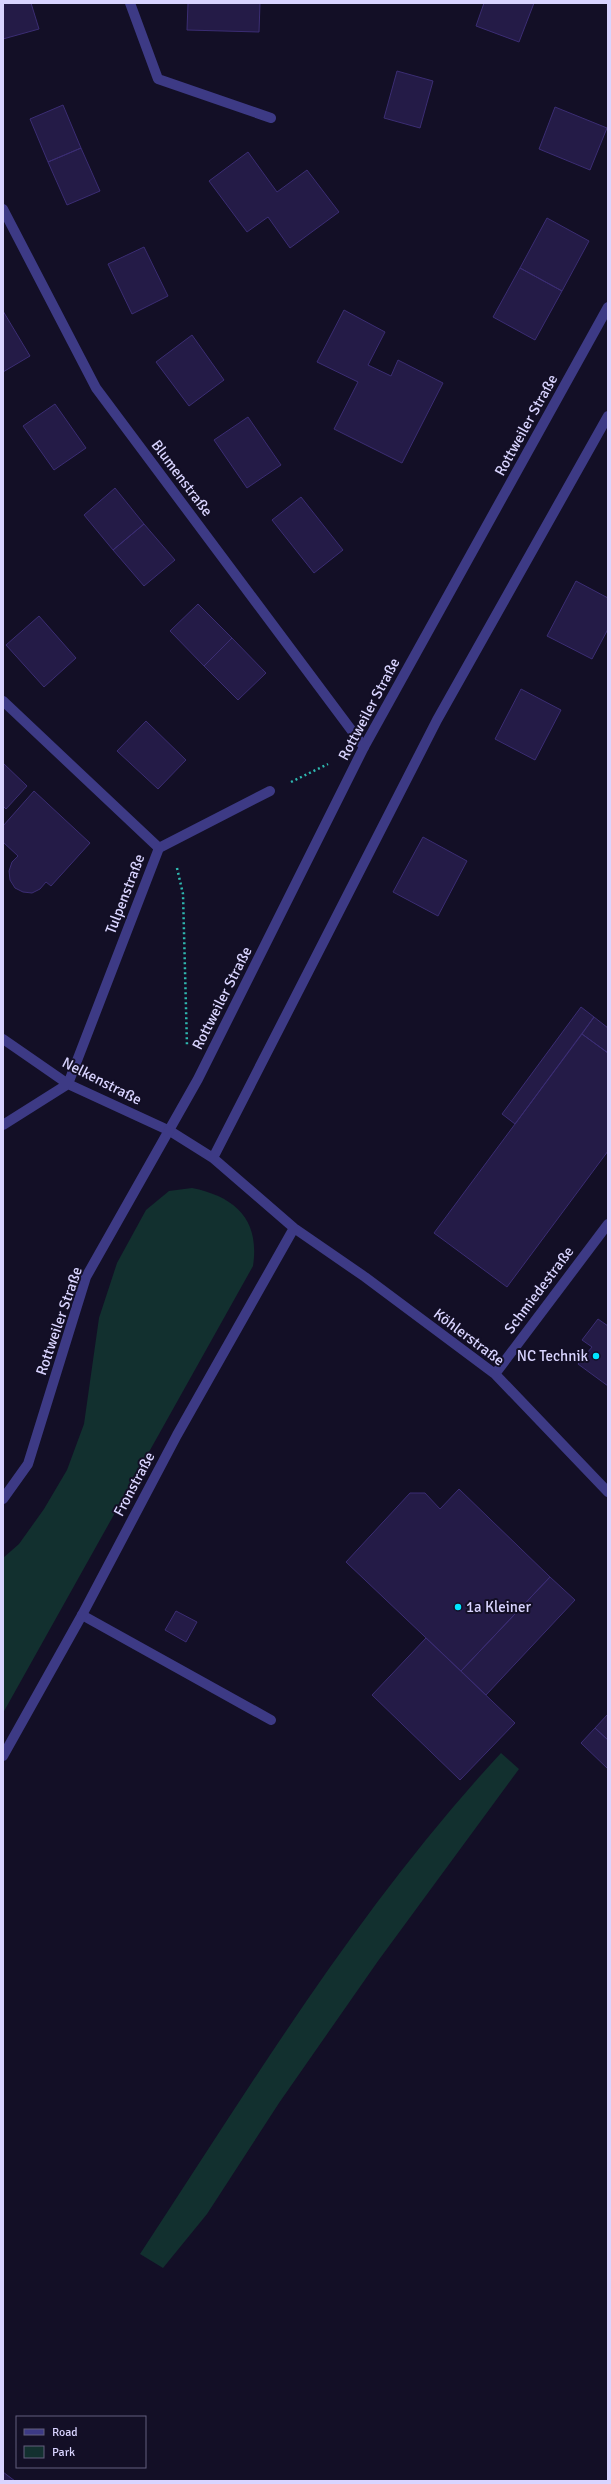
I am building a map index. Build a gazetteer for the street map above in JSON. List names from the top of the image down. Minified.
{"streets":{"street":["Rottweiler Straße","Blumenstraße","Tulpenstraße","Nelkenstraße","Schmiedestraße","Köhlerstraße","Fronstraße"]},"crossings":[["Rottweiler Straße","Blumenstraße"],["Rottweiler Straße","Nelkenstraße"],["Tulpenstraße","Nelkenstraße"],["Schmiedestraße","Köhlerstraße"],["Köhlerstraße","Fronstraße"]],"places":["NC Technik","1a Kleiner"],"legend":["Road","Park"]}
